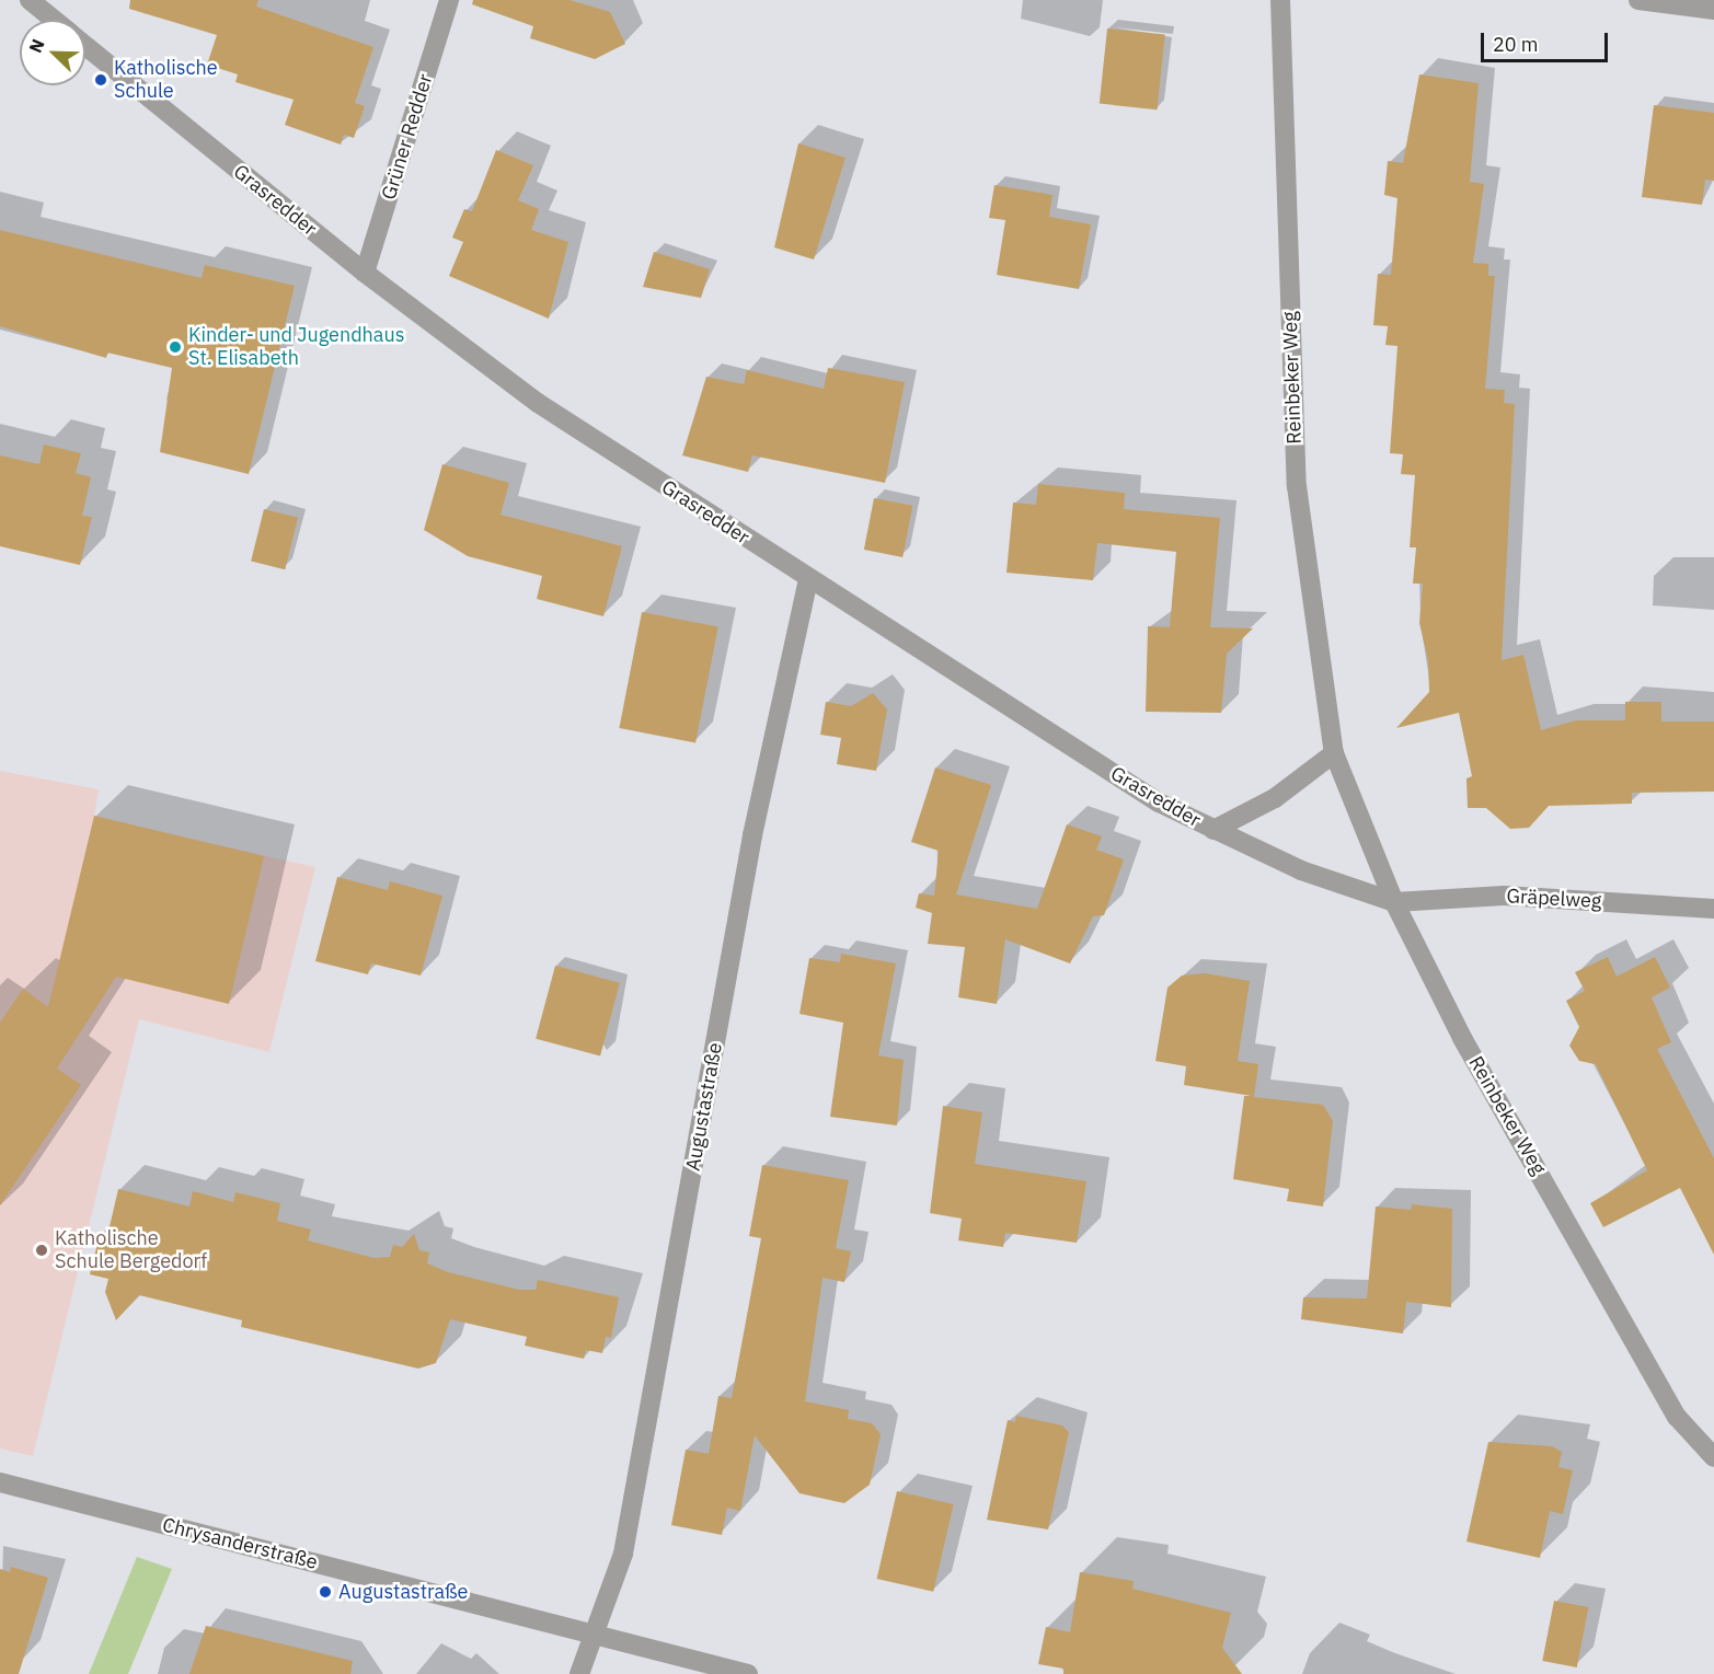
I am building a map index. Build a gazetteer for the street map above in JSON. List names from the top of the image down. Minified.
{"streets":{"street":["Grüner Redder","Grasredder","Reinbeker Weg","Gräpelweg","Augustastraße","Chrysanderstraße"]},"crossings":[["Grüner Redder","Grasredder"],["Grasredder","Reinbeker Weg"],["Grasredder","Gräpelweg"],["Grasredder","Augustastraße"],["Reinbeker Weg","Gräpelweg"],["Augustastraße","Chrysanderstraße"]],"places":["Katholische Schule","Kinder- und Jugendhaus St. Elisabeth","Katholische Schule Bergedorf","Augustastraße"],"scale_bar":"20 m","north":"top left"}
